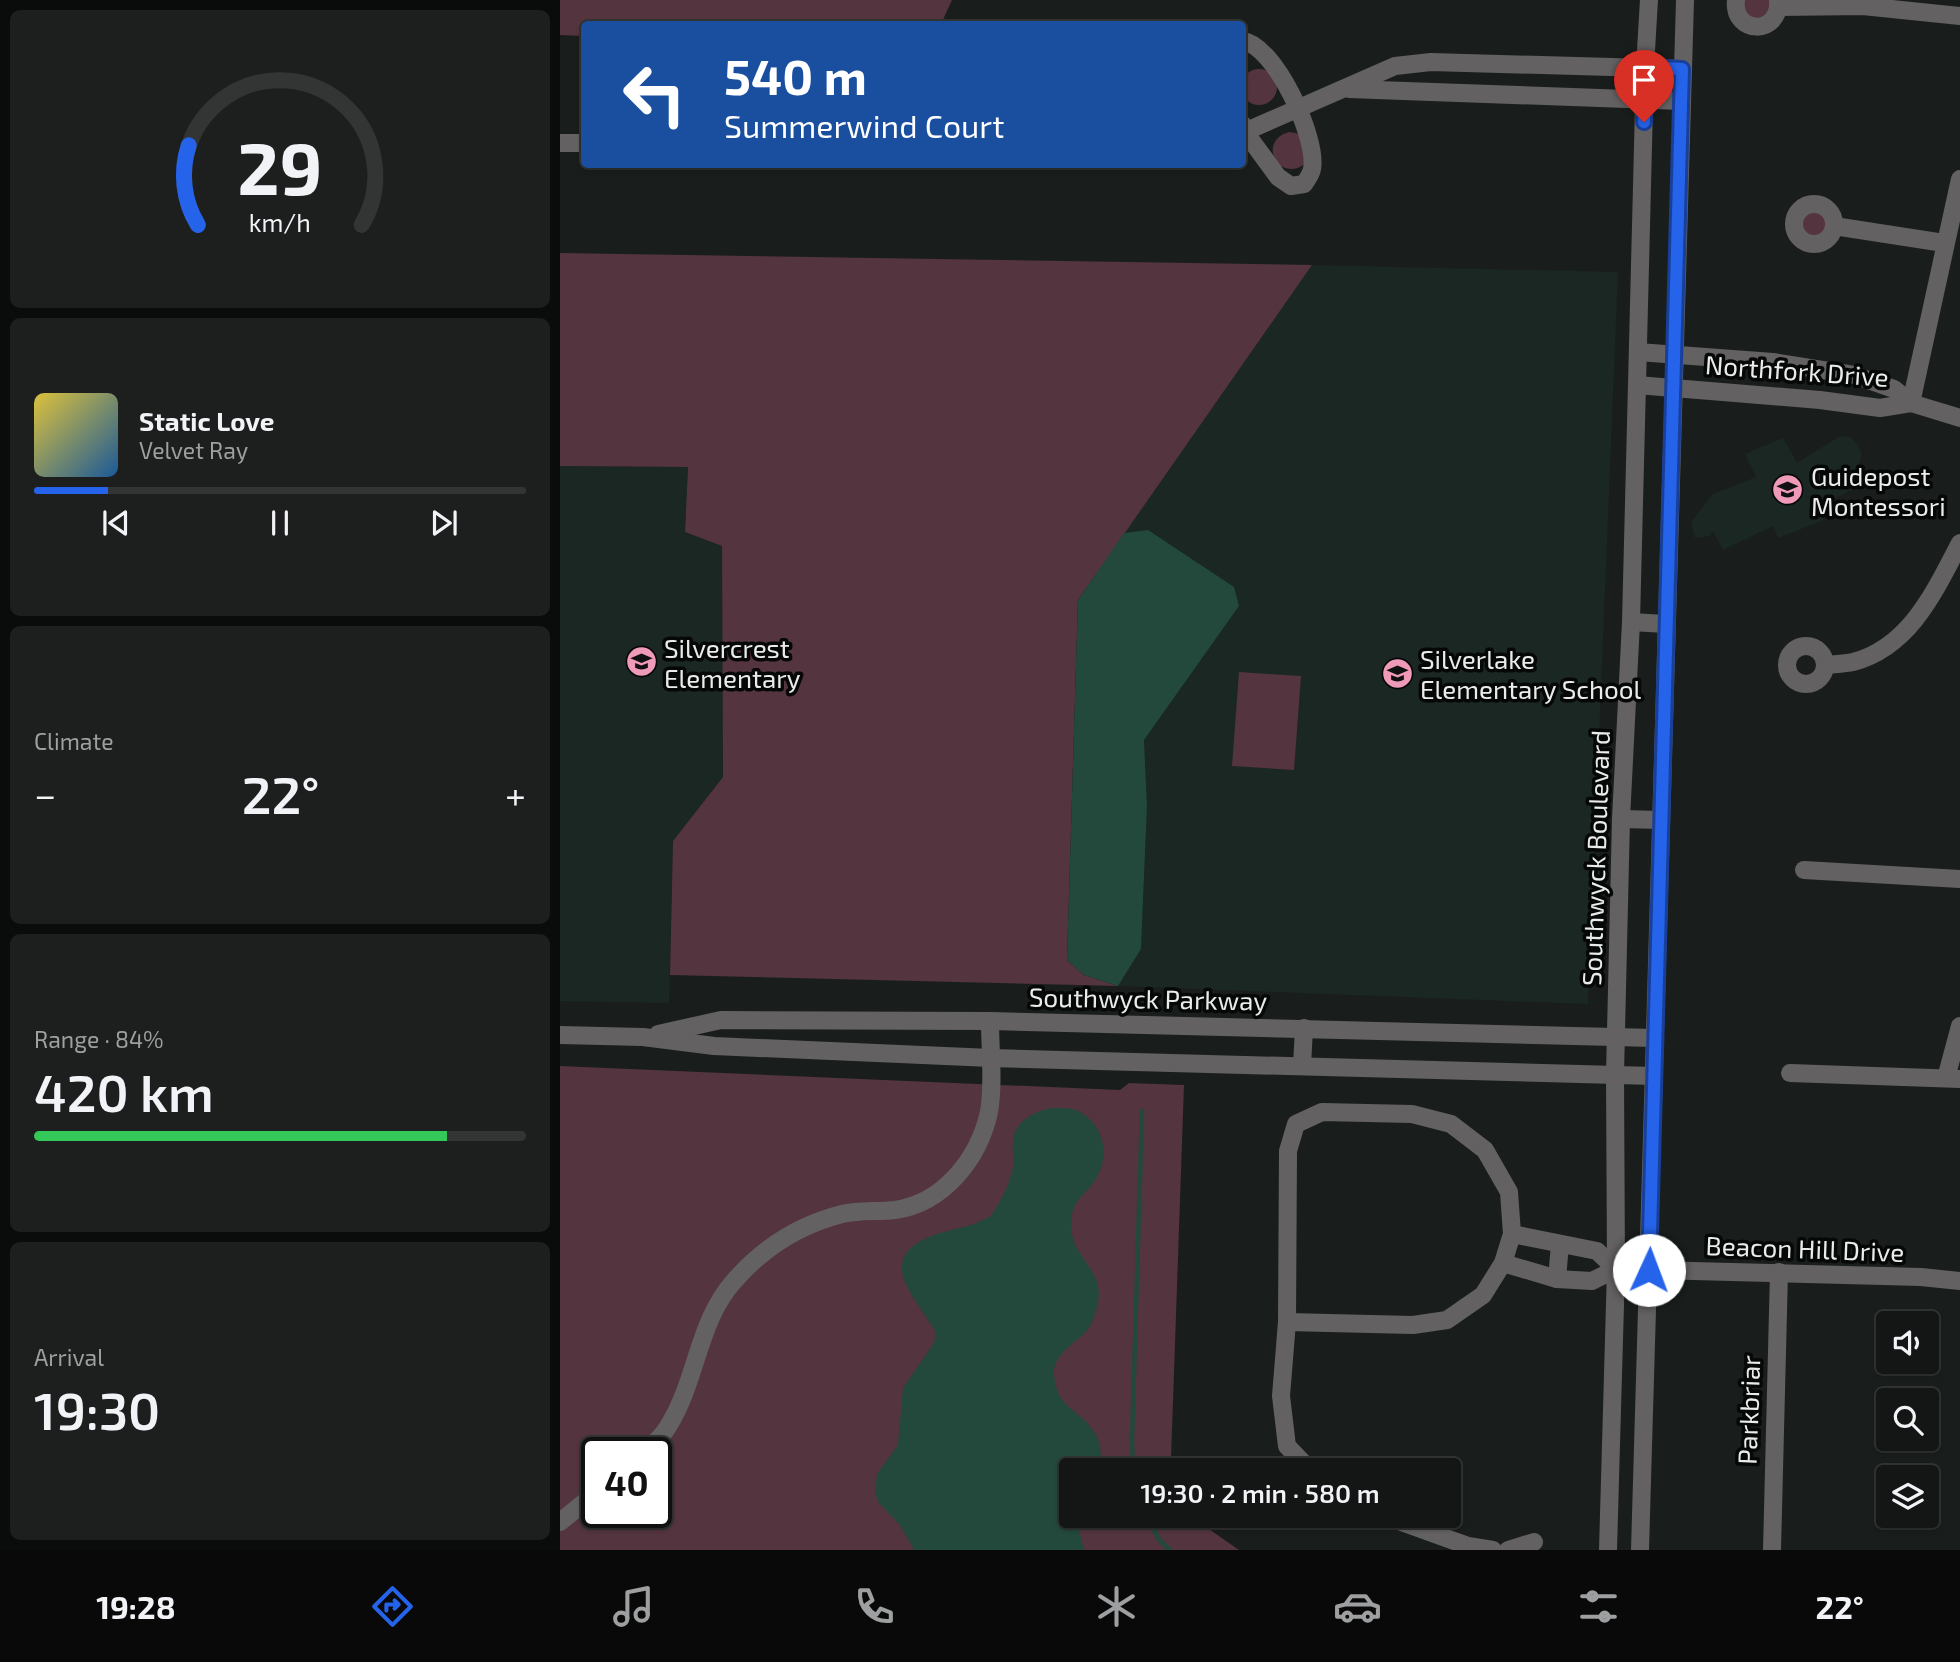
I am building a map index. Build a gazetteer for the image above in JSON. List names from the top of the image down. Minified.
{"streets":{"street":["Northfork Drive","Southwyck Boulevard","Southwyck Parkway","Beacon Hill Drive","Parkbriar"]},"crossings":[["Northfork Drive","Southwyck Boulevard"],["Southwyck Boulevard","Southwyck Parkway"],["Southwyck Boulevard","Beacon Hill Drive"],["Beacon Hill Drive","Parkbriar"]],"places":{"school or university":["Guidepost Montessori","Silvercrest Elementary","Silverlake Elementary School"]},"page":{"turn":["540 m","Summerwind Court"],"song":["Static Love","Velvet Ray"],"tile":["Climate",["Range · 84%","420 km"],["Arrival","19:30"]],"heat":["−","22°","+"],"limit":"40","trip":"19:30 · 2 min · 580 m","tabs":["19:28","22°"],"gauge":["29","km/h"]}}
